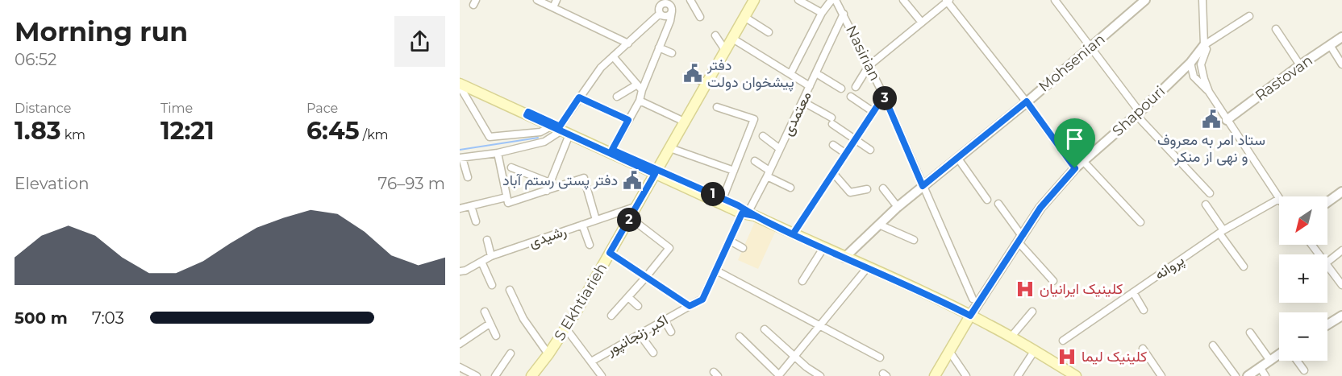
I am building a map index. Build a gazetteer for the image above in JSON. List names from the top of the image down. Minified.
{"streets":{"main road":["S Ekhtiarieh"],"street":["Nasirian","Mohsenian","Rastovan","Shapouri","معتمدی","رشیدی","پروانه","اکبر زنجانپور"]},"crossings":[["Nasirian","Mohsenian"],["Nasirian","معتمدی"],["معتمدی","اکبر زنجانپور"],["رشیدی","S Ekhtiarieh"]],"places":{"public building":["دفتر پیشخوان دولت","ستاد امر به معروف و نهی از منکر","دفتر پستی رستم آباد"],"hospital":["کلینیک ایرانیان","کلینیک لیما"]},"north":"bottom left","page":{"heading":["Morning run","06:52"],"stats":[["Distance","1.83 km"],["Time","12:21"],["Pace","6:45 /km"]],"pins":["3","1","2"],"chart":["Elevation","76–93 m"],"map_buttons":["+","−"],"list":[{"name":"500 m","note":"7:03"}]}}
